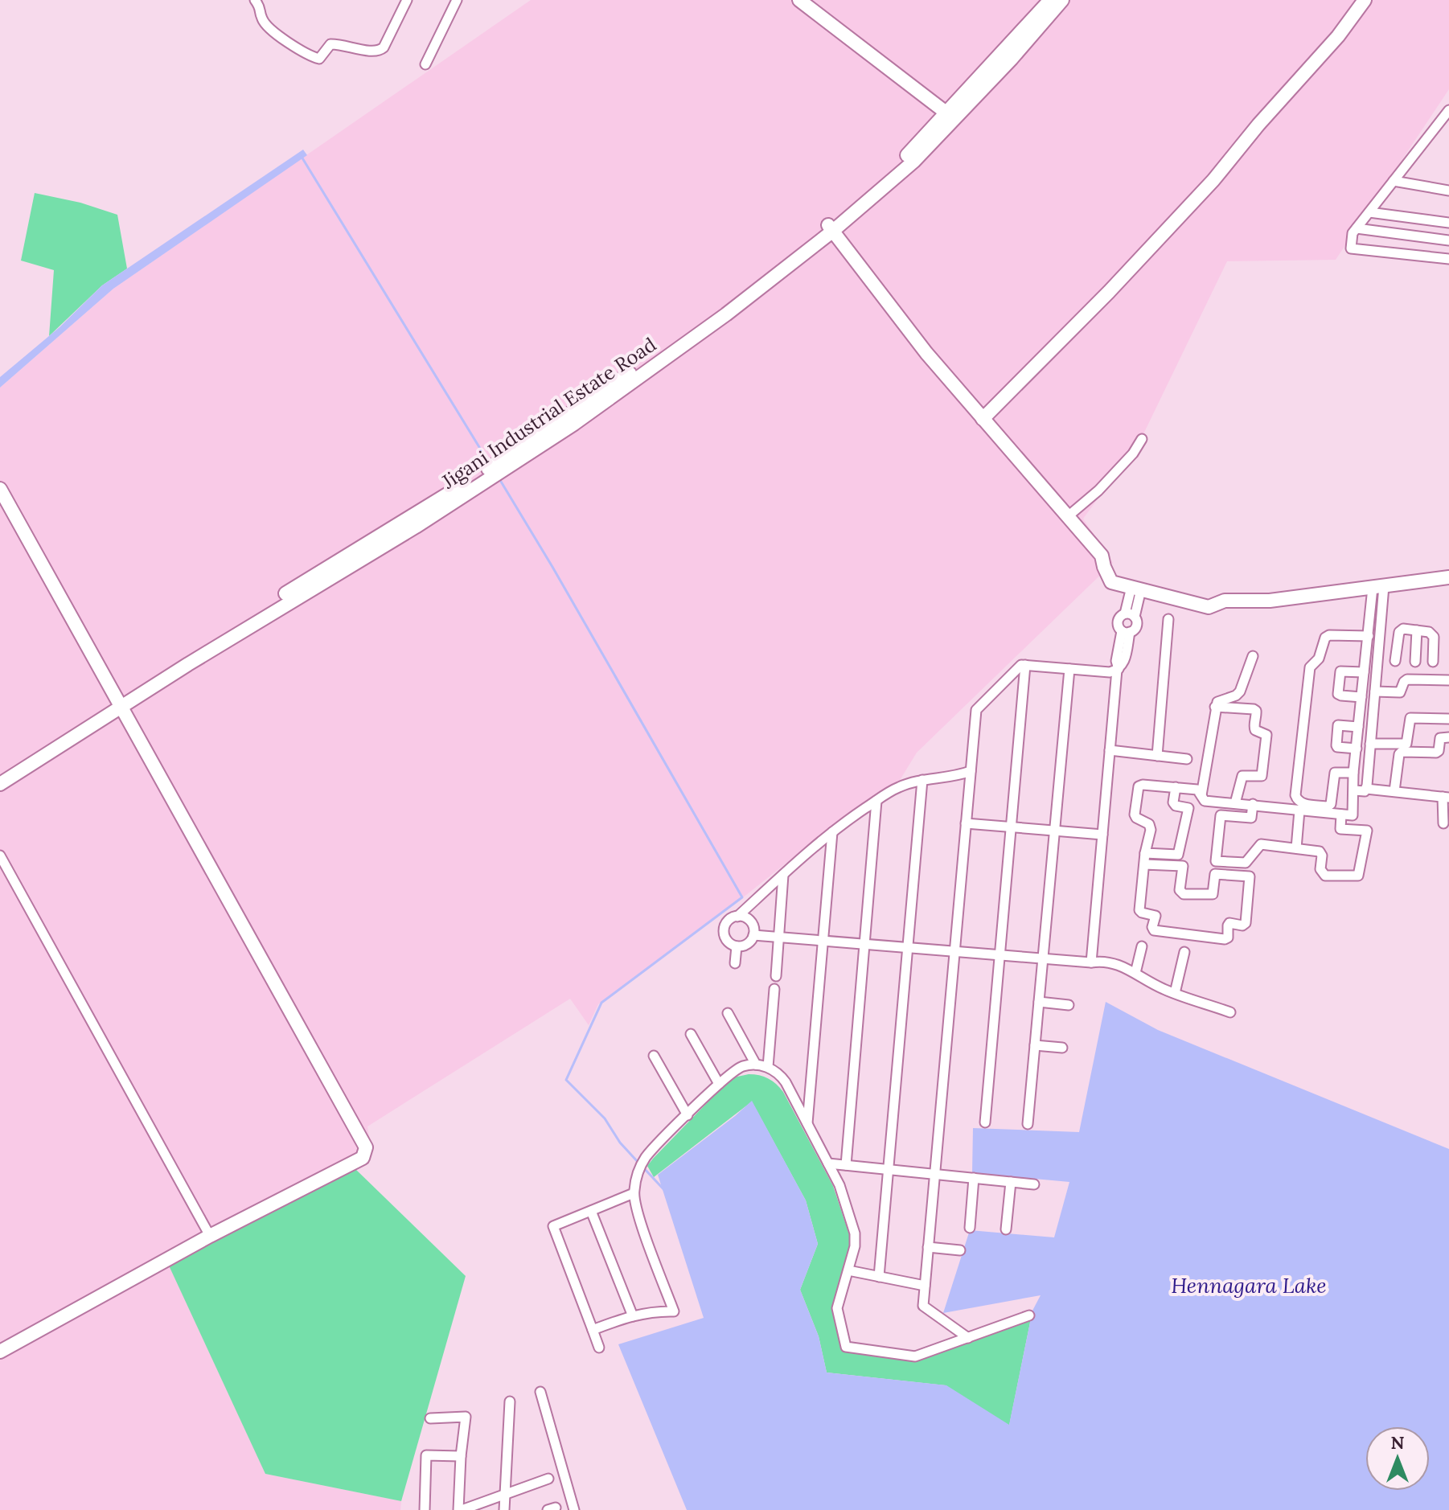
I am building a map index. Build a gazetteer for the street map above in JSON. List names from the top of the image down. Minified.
{"streets":{"street":["Jigani Industrial Estate Road"]},"water":["Hennagara Lake"],"north":"top"}
